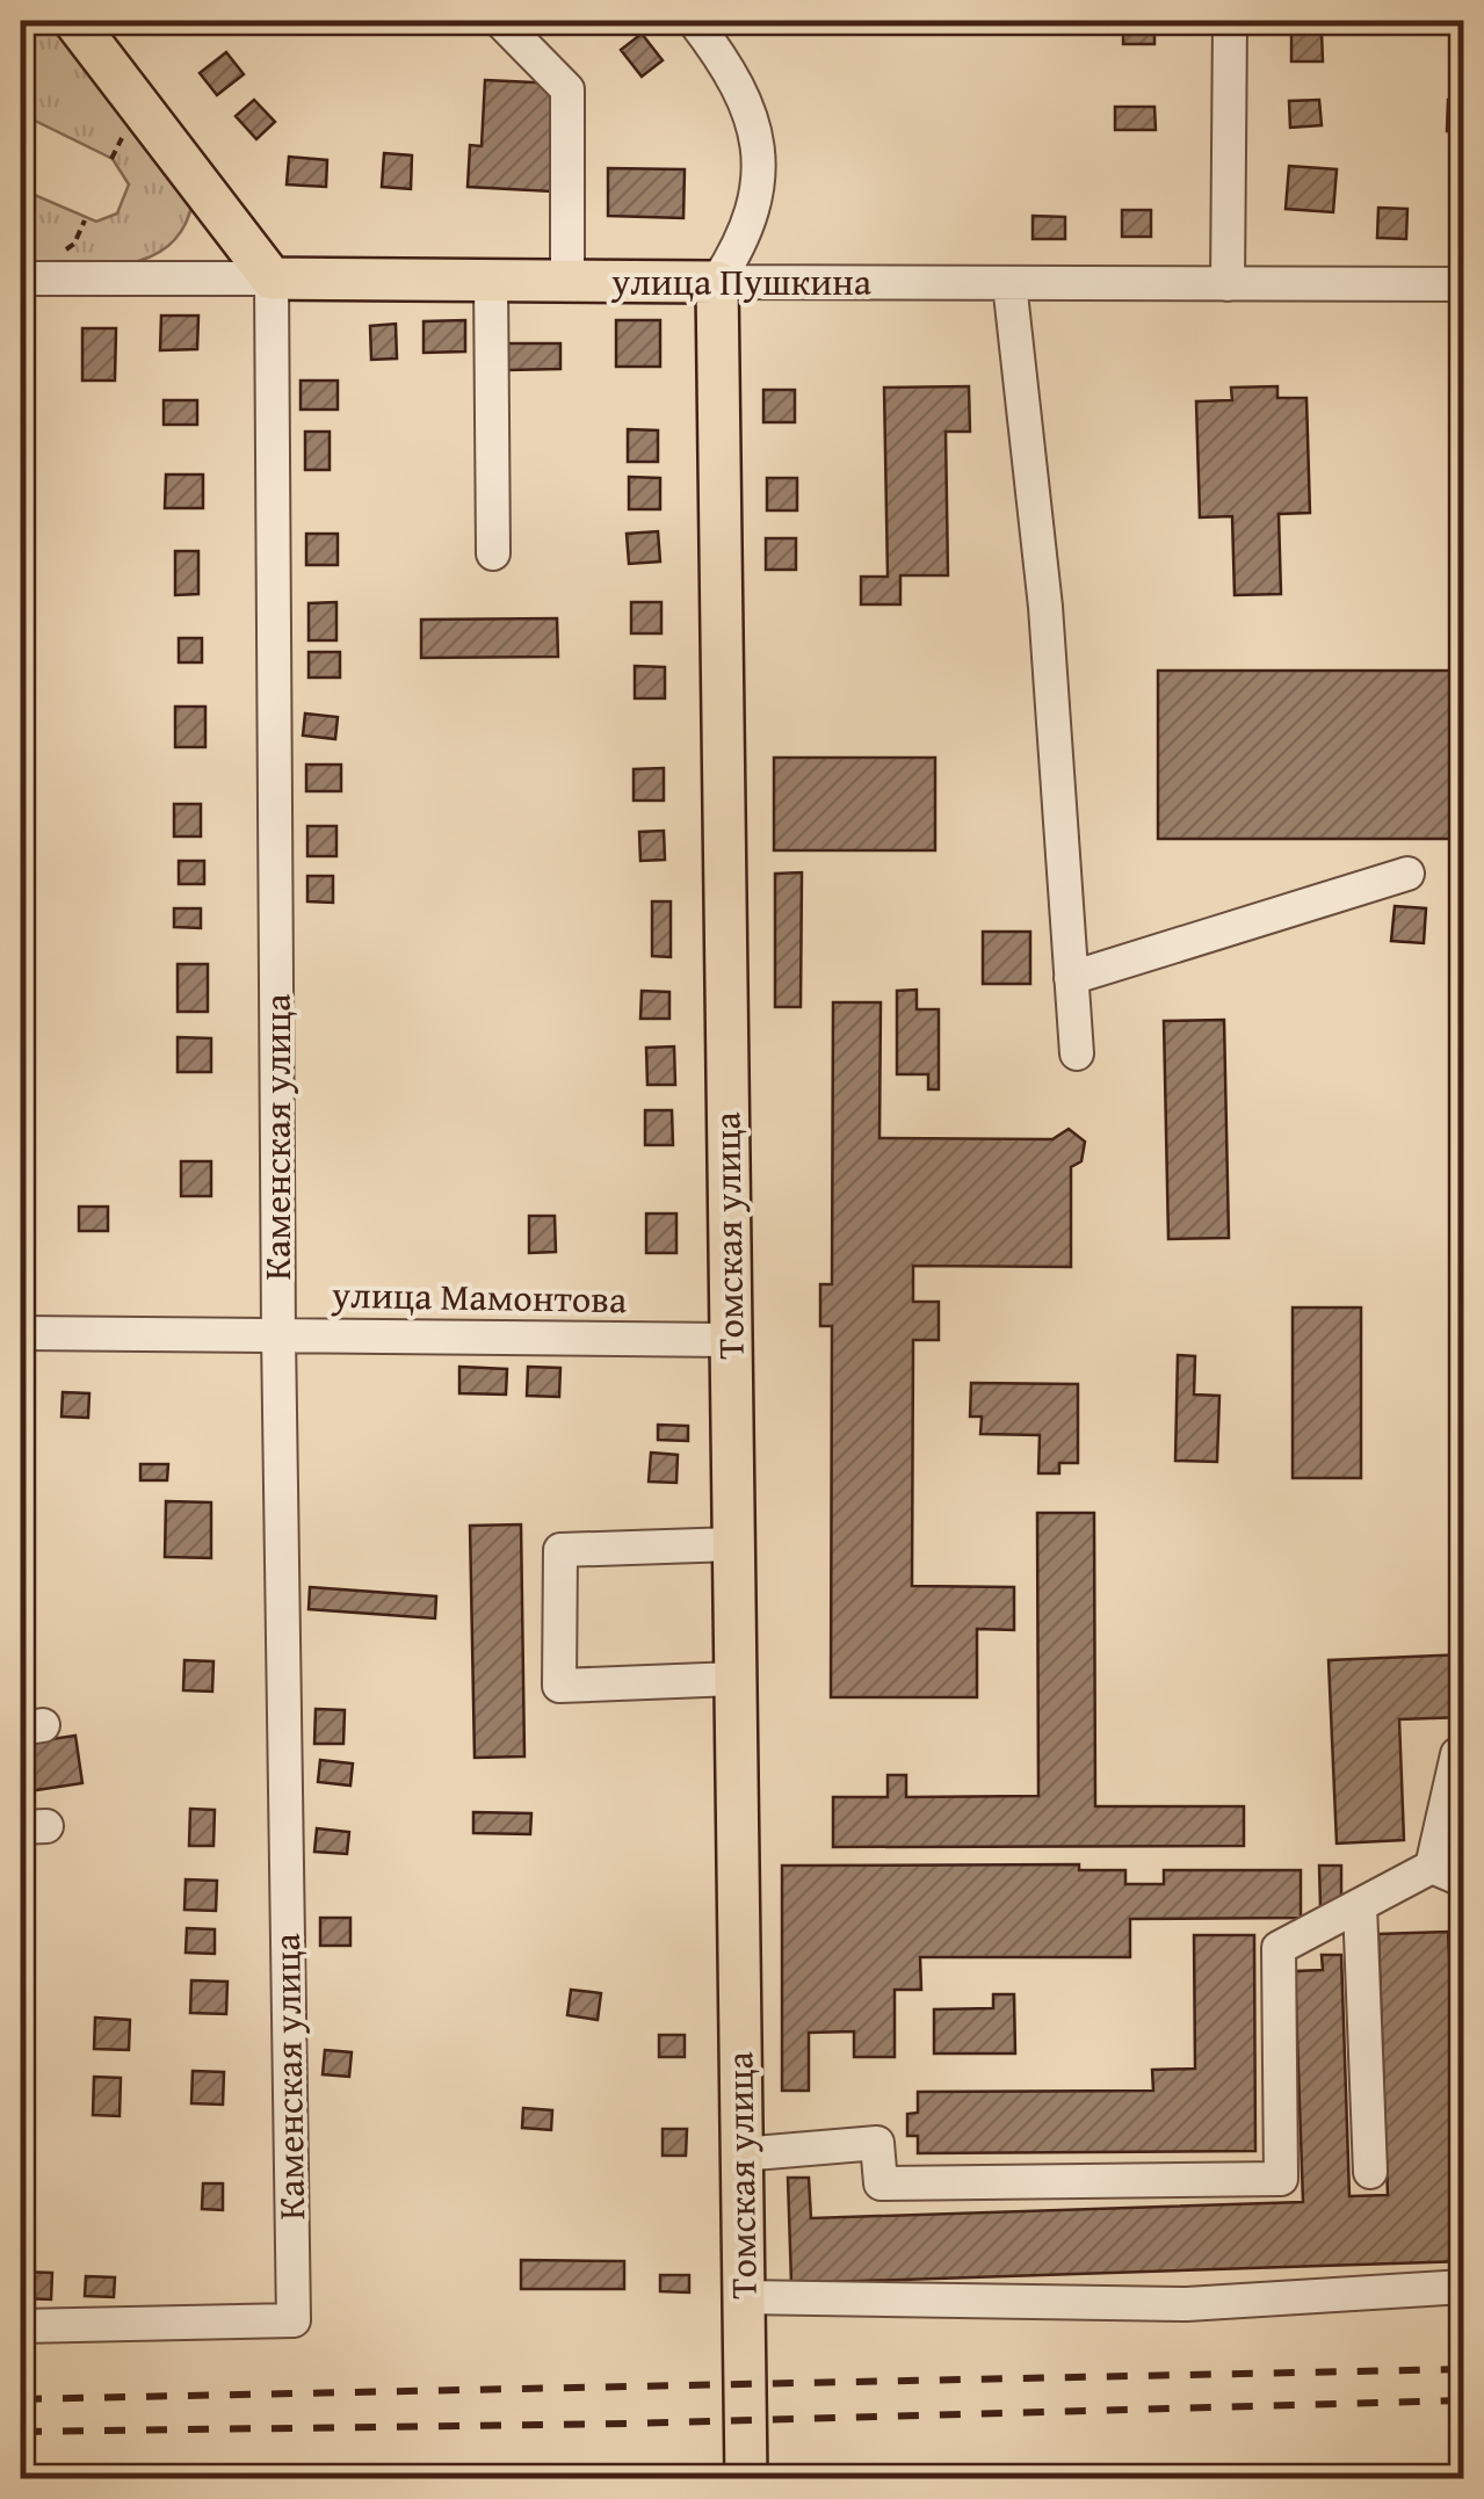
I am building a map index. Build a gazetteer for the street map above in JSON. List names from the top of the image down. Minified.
{"streets":{"main road":["улица Пушкина","Томская улица"],"street":["Каменская улица","улица Мамонтова"]},"crossings":[["улица Пушкина","Каменская улица"],["улица Пушкина","Томская улица"],["Каменская улица","улица Мамонтова"],["Томская улица","улица Мамонтова"]]}
